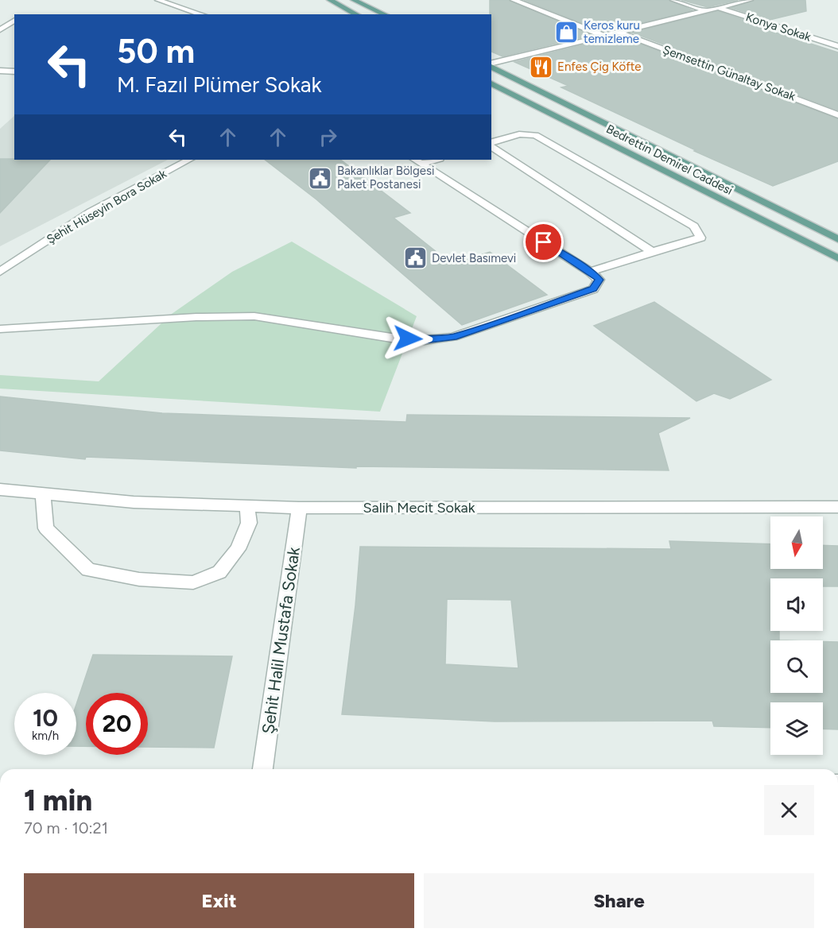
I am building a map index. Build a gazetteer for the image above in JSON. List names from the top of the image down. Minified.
{"streets":{"main road":["Bedrettin Demirel Caddesi"],"street":["Konya Sokak","Şemsettin Günaltay Sokak","Şehit Hüseyin Bora Sokak","Salih Mecit Sokak","Şehit Halil Mustafa Sokak"]},"crossings":[["Salih Mecit Sokak","Şehit Halil Mustafa Sokak"]],"places":{"shop":["Keros kuru temizleme"],"restaurant":["Enfes Çig Köfte"],"public building":["Bakanlıklar Bölgesi Paket Postanesi","Devlet Basımevi"]},"north":"bottom","page":{"turn":["50 m","M. Fazıl Plümer Sokak"],"speed":"10 km/h","limit":"20","heading":["1 min","70 m · 10:21"],"buttons":["Exit","Share"]}}
